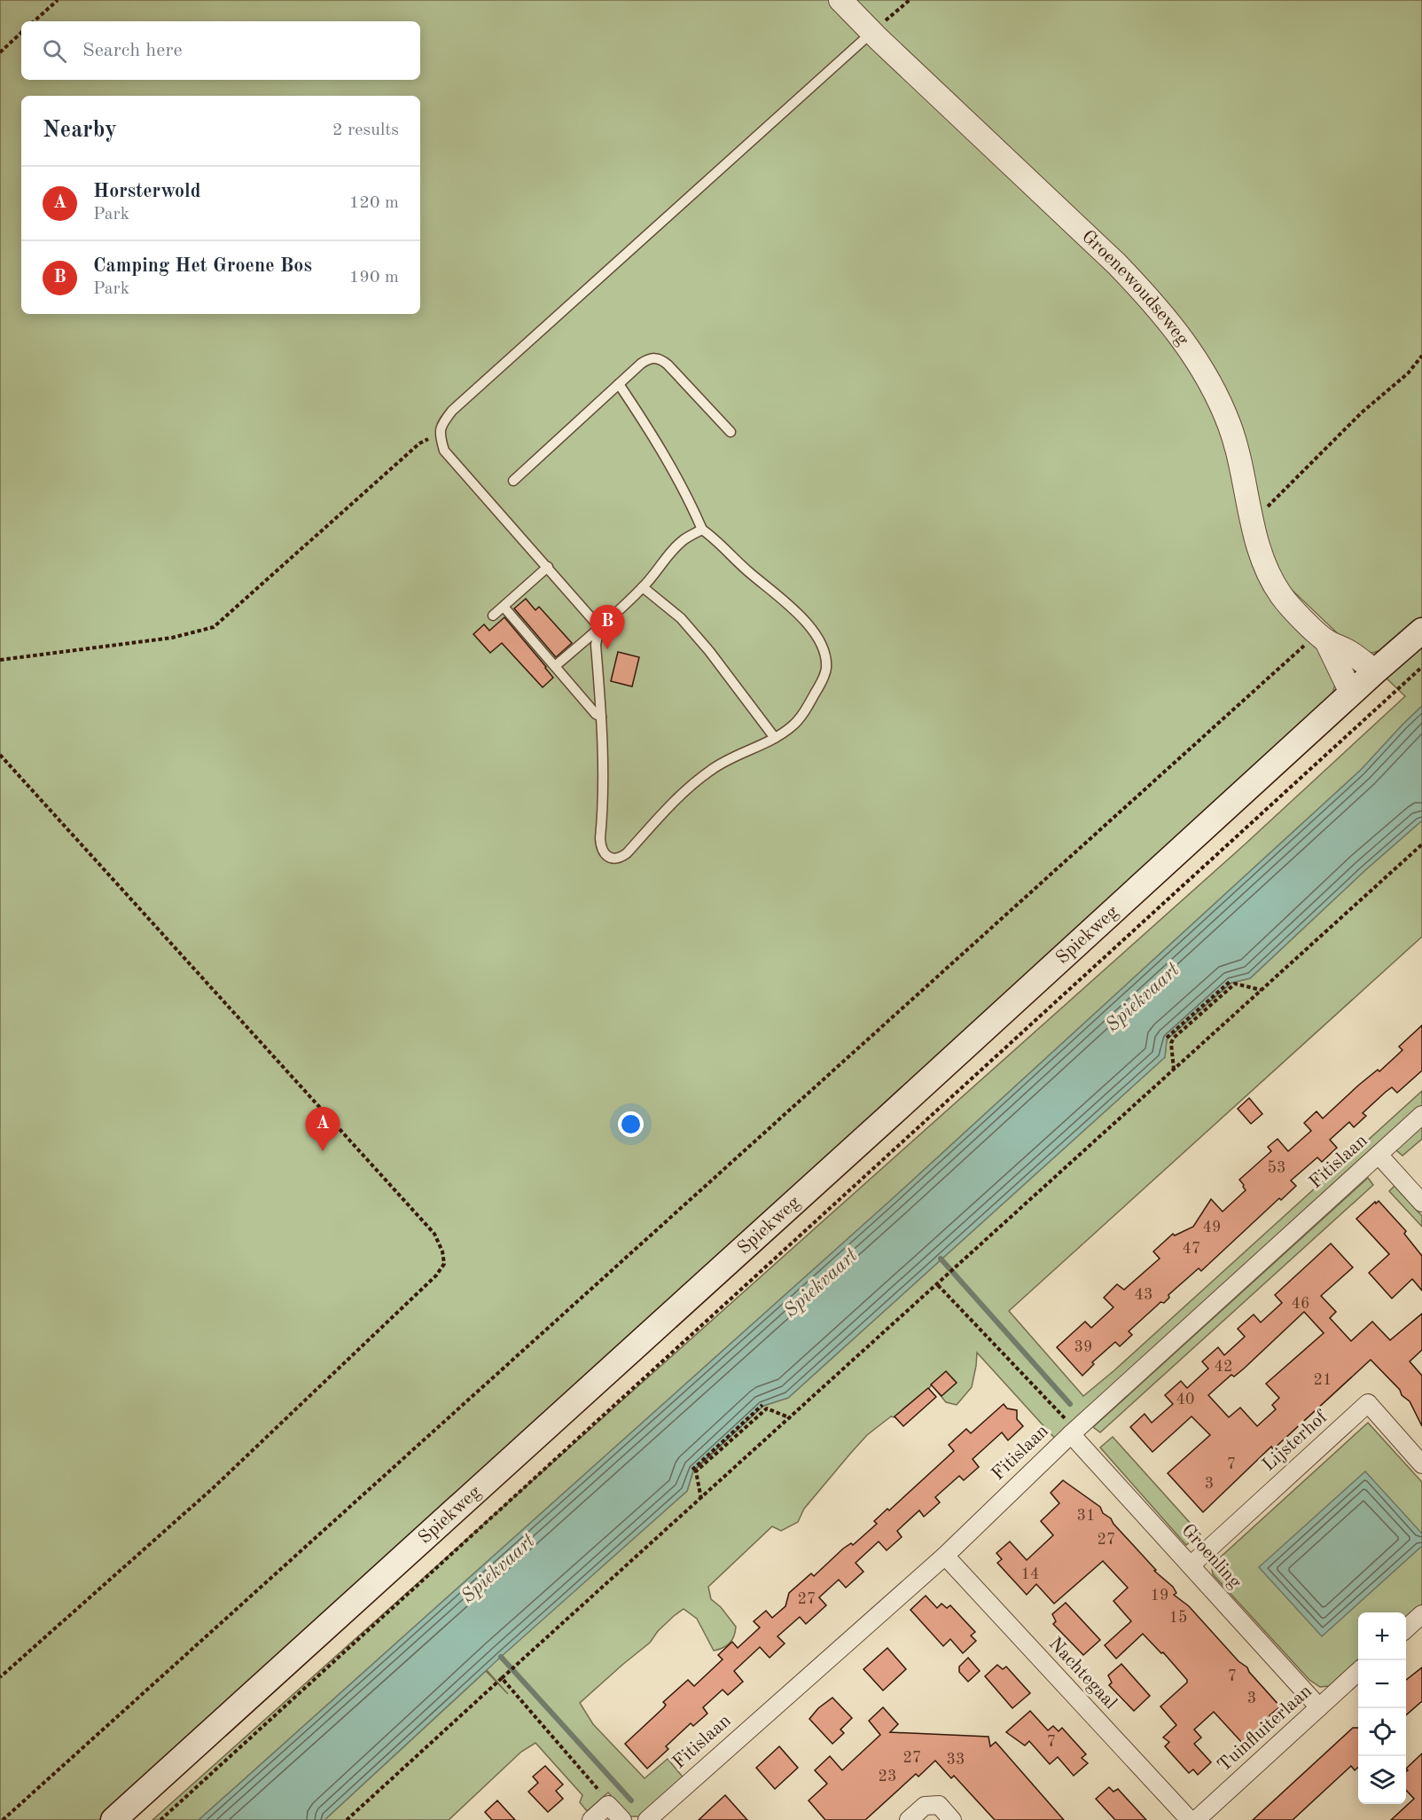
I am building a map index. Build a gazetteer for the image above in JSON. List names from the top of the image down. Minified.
{"streets":{"main road":["Spiekweg"],"street":["Groenewoudseweg","Fitislaan","Lijsterhof","Groenling","Nachtegaal","Tuinfluiterlaan"]},"crossings":[["Groenewoudseweg","Spiekweg"],["Fitislaan","Groenling"],["Fitislaan","Nachtegaal"],["Lijsterhof","Groenling"],["Groenling","Tuinfluiterlaan"]],"water":["Spiekvaart"],"house_numbers":["53","49","47","43","46","39","42","21","40","7","3","31","27","14","19","27","15","7","3","7","27","33","23"],"page":{"search":"Search here","heading":["Nearby","2 results"],"list":[{"mark":"A","name":"Horsterwold","note":"Park","value":"120 m"},{"mark":"B","name":"Camping Het Groene Bos","note":"Park","value":"190 m"}],"pins":["B","A"],"map_buttons":["+","−"]}}
